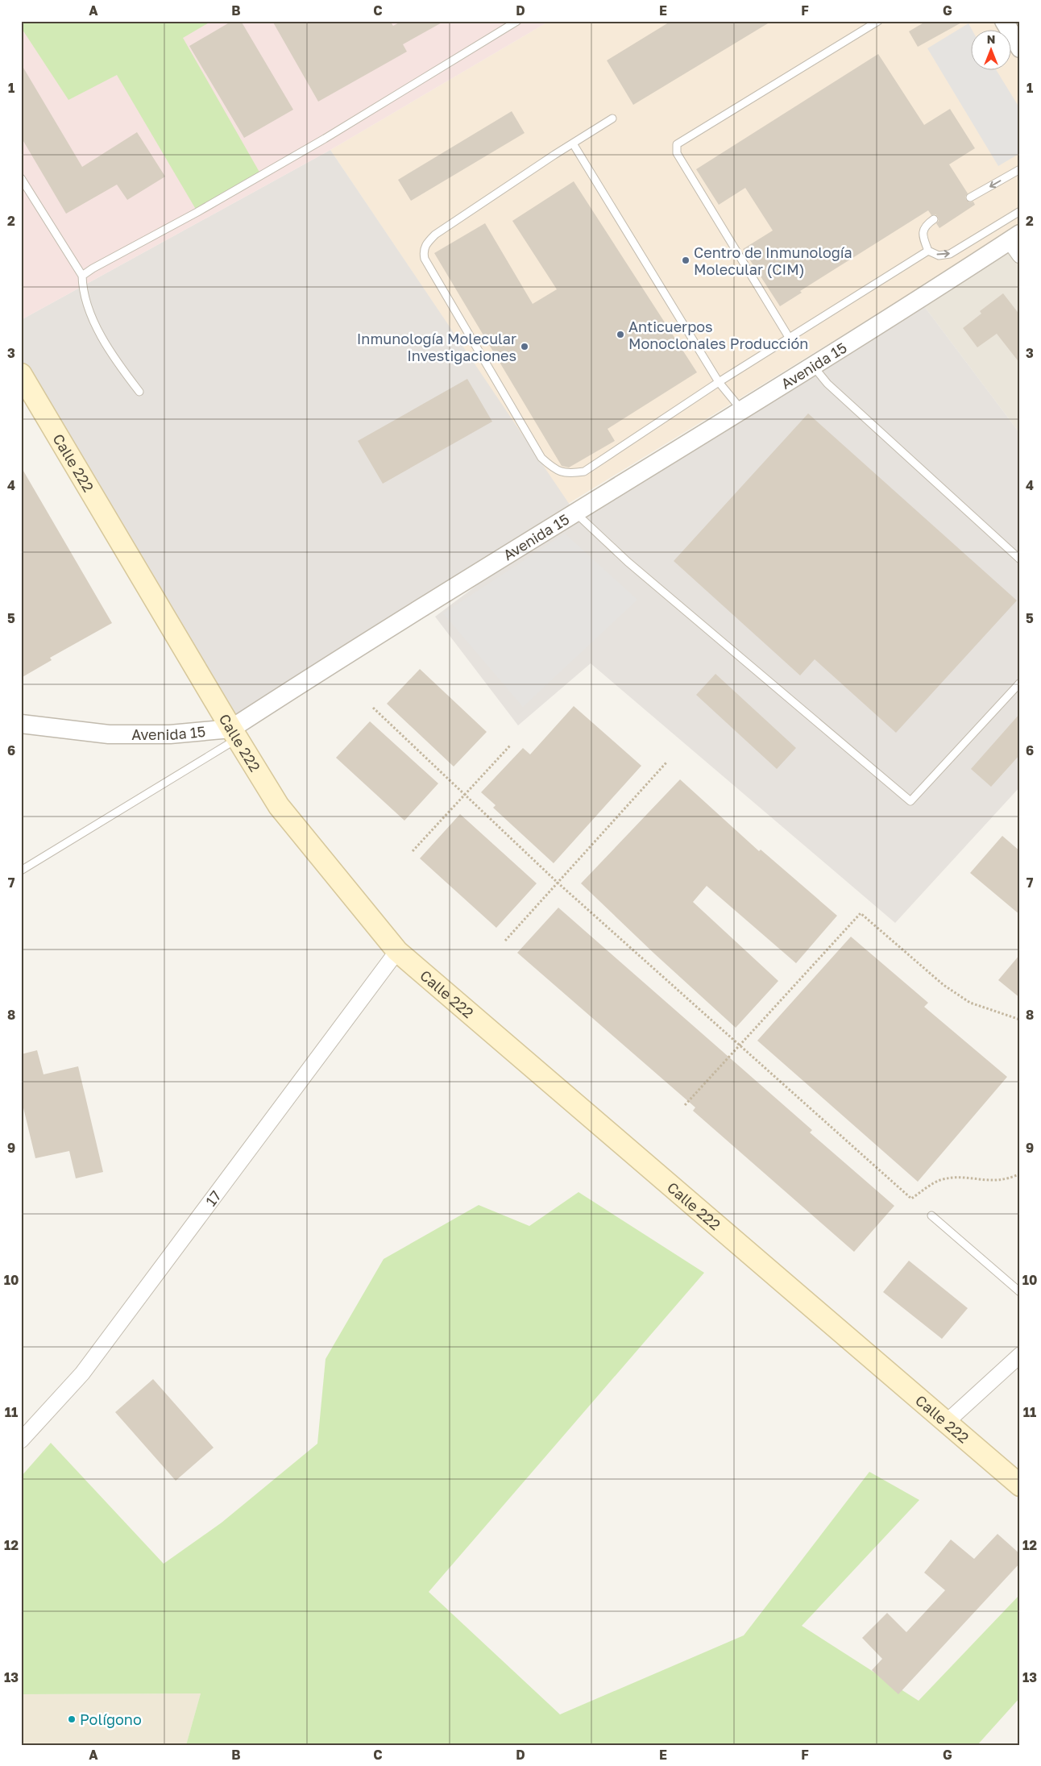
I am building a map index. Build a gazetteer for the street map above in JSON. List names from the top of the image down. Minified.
{"streets":{"main road":["Calle 222"],"street":["Avenida 15","17"]},"crossings":[["Avenida 15","Calle 222"],["Calle 222","17"]],"places":["Centro de Inmunología Molecular (CIM)","Anticuerpos Monoclonales Producción","Inmunología Molecular Investigaciones","Polígono"],"north":"top","grid":{"columns":["A","B","C","D","E","F","G"],"rows":["1","2","3","4","5","6","7","8","9","10","11","12","13"]}}
